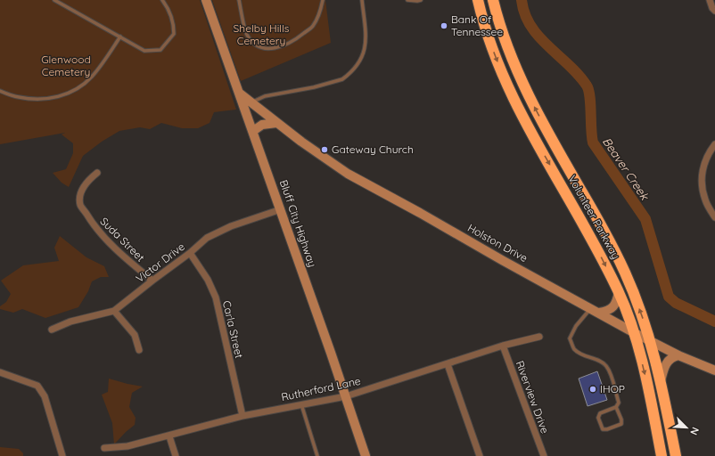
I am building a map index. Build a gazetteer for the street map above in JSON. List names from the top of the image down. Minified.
{"streets":{"highway":["Volunteer Parkway"],"street":["Bluff City Highway","Suda Street","Holston Drive","Victor Drive","Carla Street","Rutherford Lane","Riverview Drive"]},"crossings":[["Volunteer Parkway","Holston Drive"],["Bluff City Highway","Holston Drive"],["Bluff City Highway","Victor Drive"],["Bluff City Highway","Rutherford Lane"],["Suda Street","Victor Drive"],["Victor Drive","Carla Street"],["Carla Street","Rutherford Lane"],["Rutherford Lane","Riverview Drive"]],"water":["Beaver Creek"],"parks":["Shelby Hills Cemetery","Glenwood Cemetery"],"places":["Bank Of Tennessee","Gateway Church","IHOP"],"north":"bottom right"}
